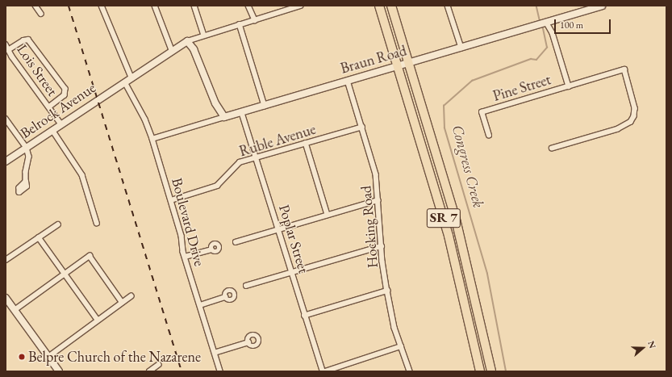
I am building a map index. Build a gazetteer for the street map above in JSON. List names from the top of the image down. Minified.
{"streets":{"highway":["SR 7"],"street":["Braun Road","Lois Street","Pine Street","Belrock Avenue","Ruble Avenue","Boulevard Drive","Hocking Road","Poplar Street"]},"crossings":[["Braun Road","SR 7"],["Braun Road","Boulevard Drive"],["Braun Road","Hocking Road"],["Braun Road","Poplar Street"],["Lois Street","Belrock Avenue"],["Belrock Avenue","Boulevard Drive"],["Ruble Avenue","Boulevard Drive"],["Ruble Avenue","Hocking Road"],["Ruble Avenue","Poplar Street"]],"water":["Congress Creek"],"places":["Belpre Church of the Nazarene"],"scale_bar":"100 m","north":"right"}
